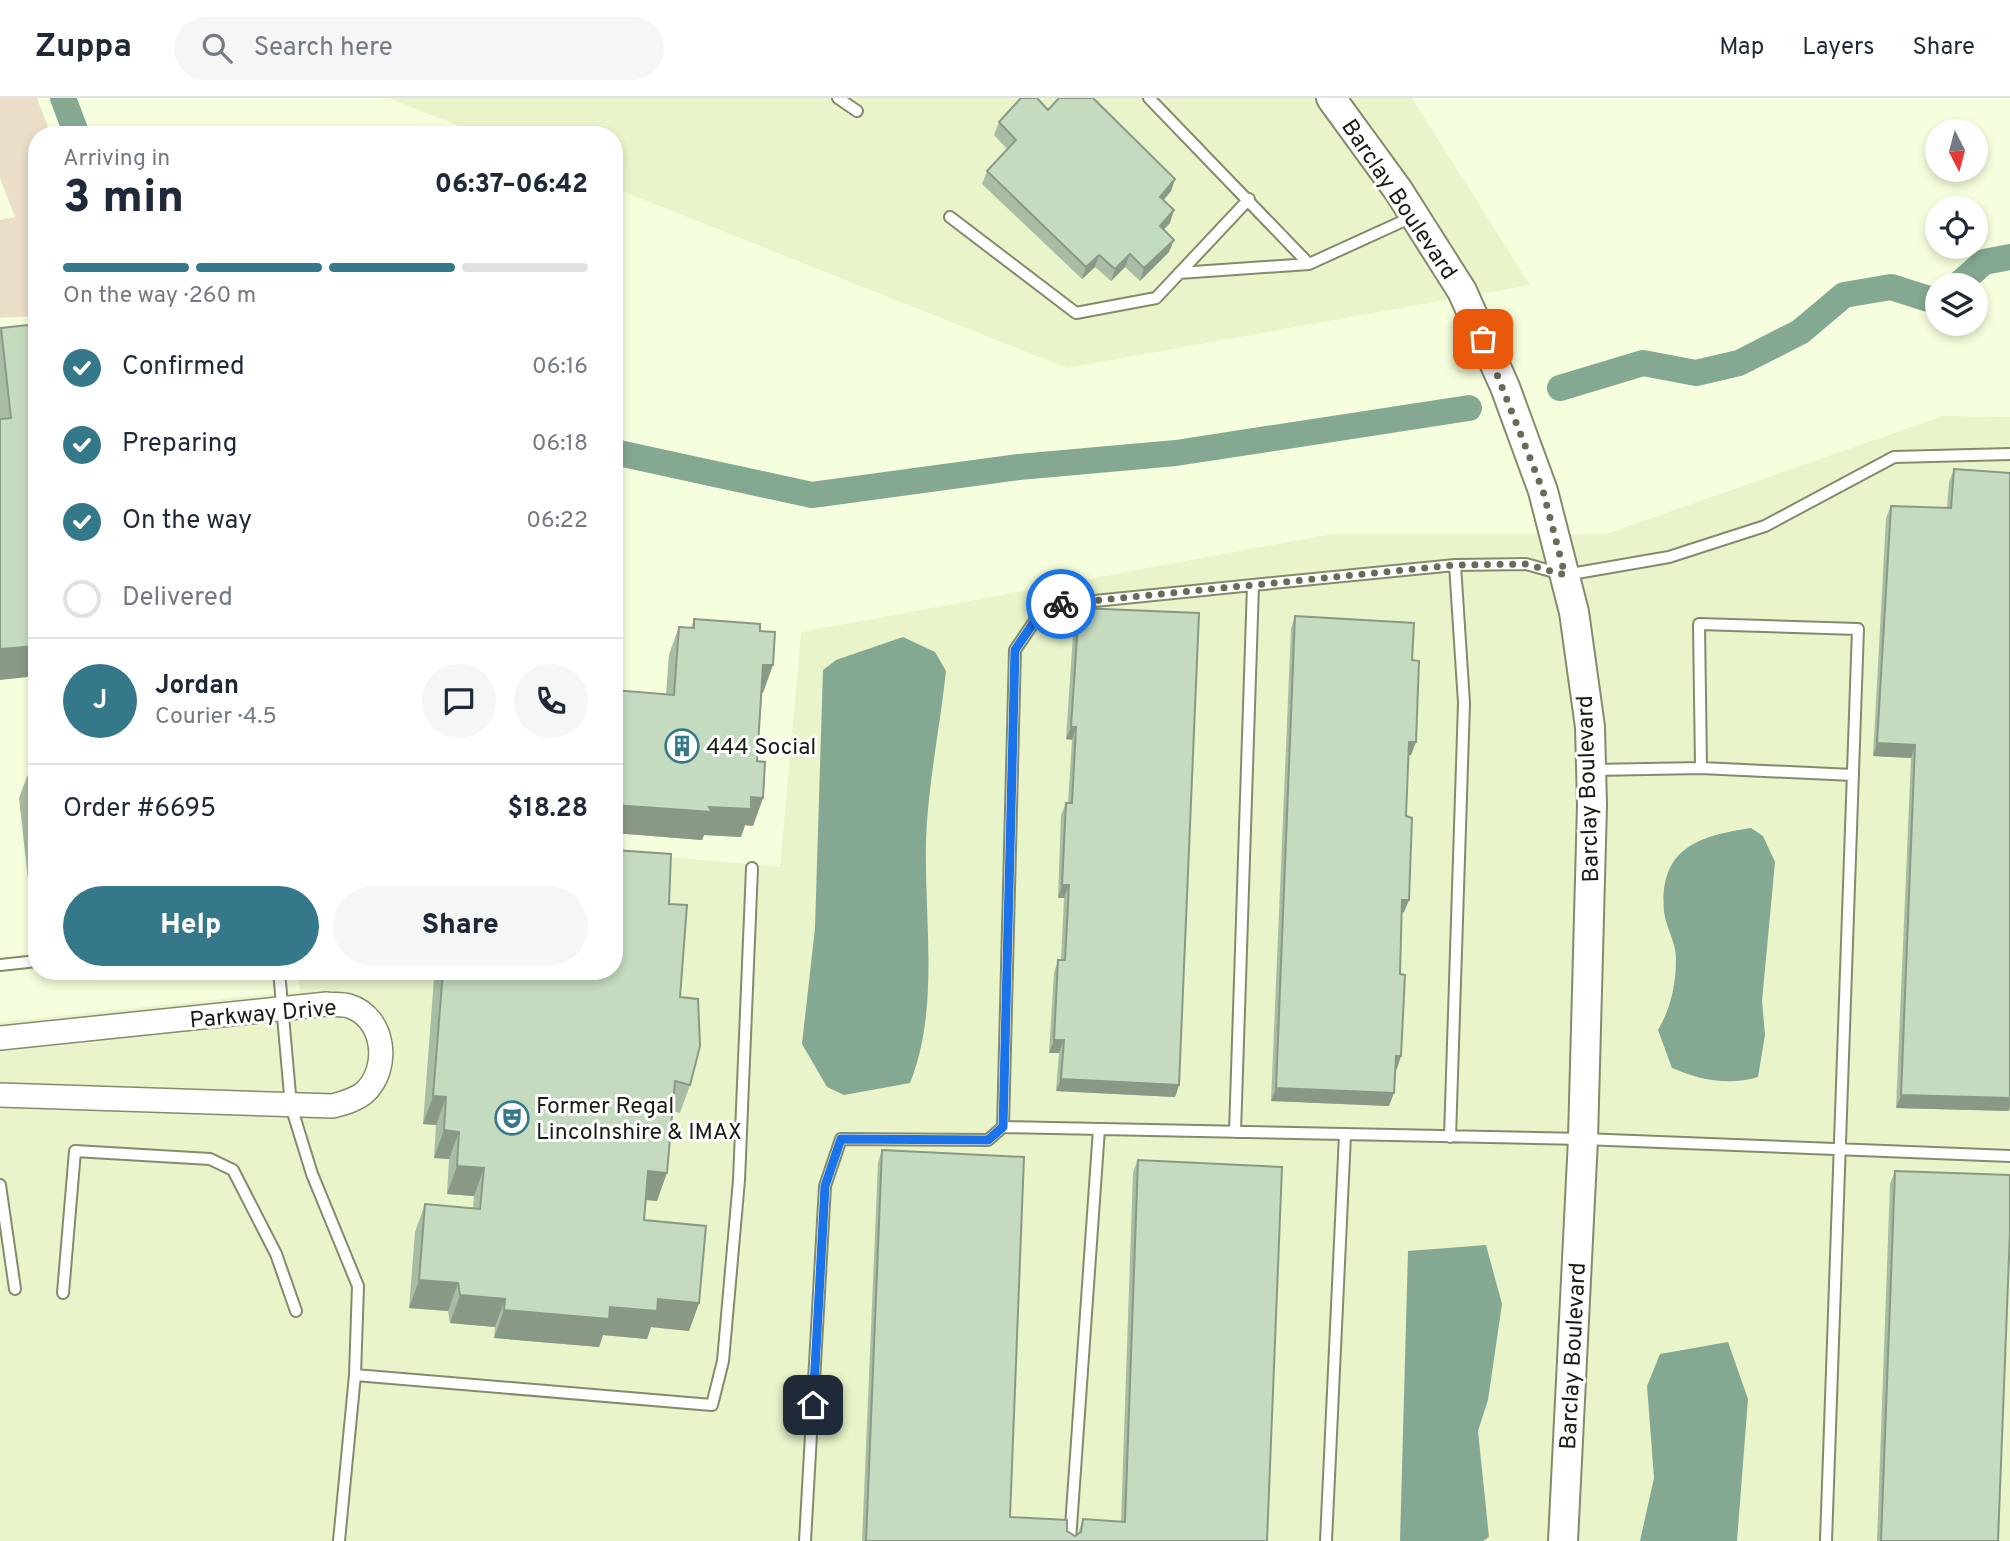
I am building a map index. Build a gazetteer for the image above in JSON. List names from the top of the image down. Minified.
{"streets":{"street":["Barclay Boulevard","Parkway Drive"]},"places":{"building":["444 Social"],"theatre":["Former Regal Lincolnshire & IMAX"]},"north":"bottom","page":{"header":"Zuppa","search":"Search here","nav":["Map","Layers","Share"],"heading":["3 min","Arriving in","06:37–06:42"],"panel":["Jordan","Courier · 4.5","Order #6695","$18.28"],"bar":"On the way · 260 m","list":[["Confirmed","06:16"],["Preparing","06:18"],["On the way","06:22"],"Delivered"],"round":"J","buttons":["Help","Share"]}}
